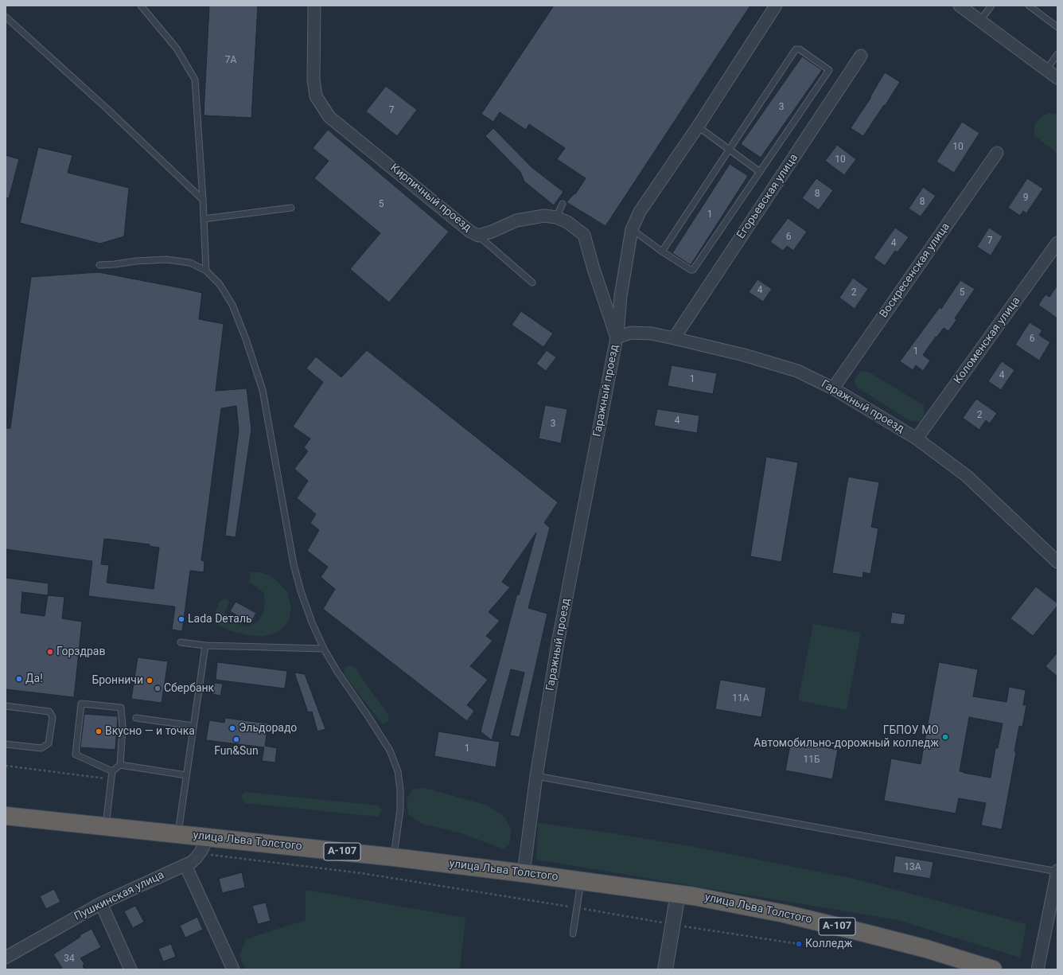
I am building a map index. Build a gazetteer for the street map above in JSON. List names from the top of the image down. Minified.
{"streets":{"highway":["улица Льва Толстого","А-107"],"street":["Егорьевская улица","Кирпичный проезд","Воскресенская улица","Коломенская улица","Гаражный проезд","Пушкинская улица"]},"crossings":[["Егорьевская улица","Гаражный проезд"],["Кирпичный проезд","Гаражный проезд"],["Воскресенская улица","Гаражный проезд"],["Коломенская улица","Гаражный проезд"],["Гаражный проезд","улица Льва Толстого"],["улица Льва Толстого","Пушкинская улица"]],"places":["Lada Dеталь","Горздрав","Да!","Бронничи","Сбербанк","Эльдорадо","Вкусно — и точка","ГБПОУ МО Автомобильно-дорожный колледж","Fun&Sun","Колледж"],"house_numbers":["7А","3","7","10","10","8","9","8","5","1","6","7","4","4","2","5","6","1","4","1","2","4","3","11А","1","11Б","13А","34"]}
